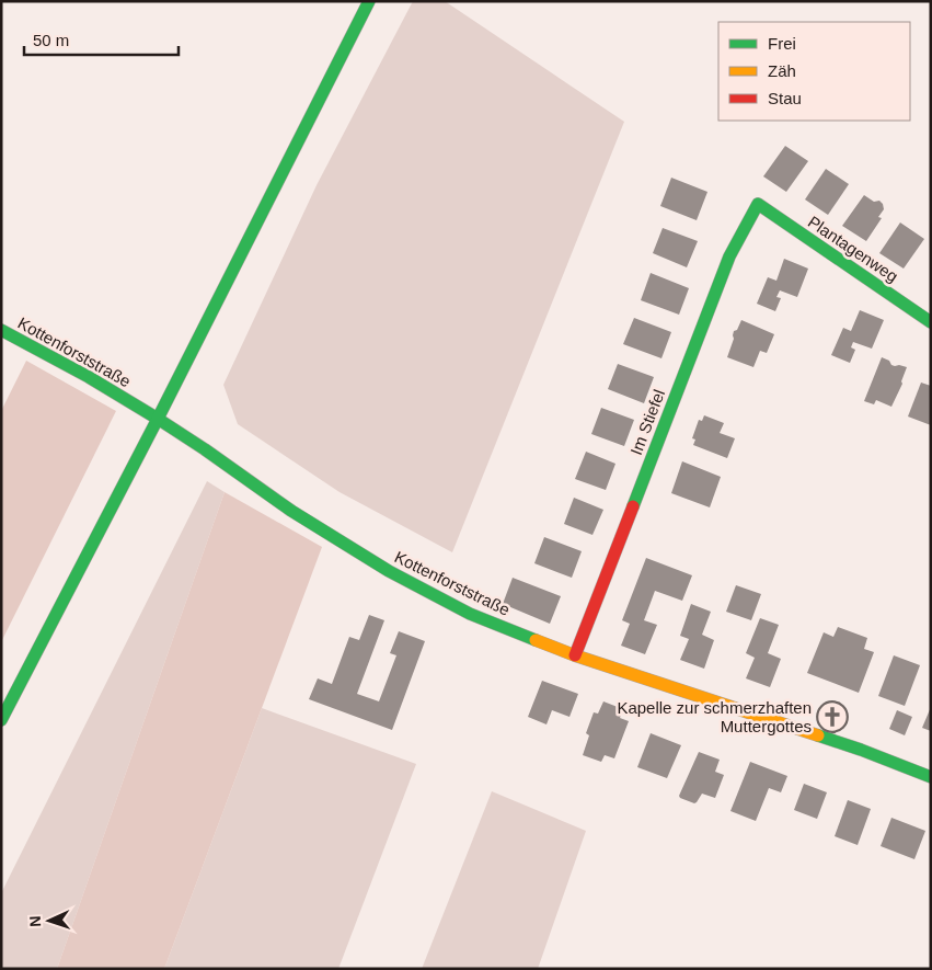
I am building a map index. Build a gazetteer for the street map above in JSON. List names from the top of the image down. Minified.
{"streets":{"street":["Plantagenweg","Kottenforststraße","Im Stiefel"]},"crossings":[["Plantagenweg","Im Stiefel"],["Kottenforststraße","Im Stiefel"]],"places":{"church":["Kapelle zur schmerzhaften Muttergottes"]},"legend":["Frei","Zäh","Stau"],"scale_bar":"50 m","north":"left"}
